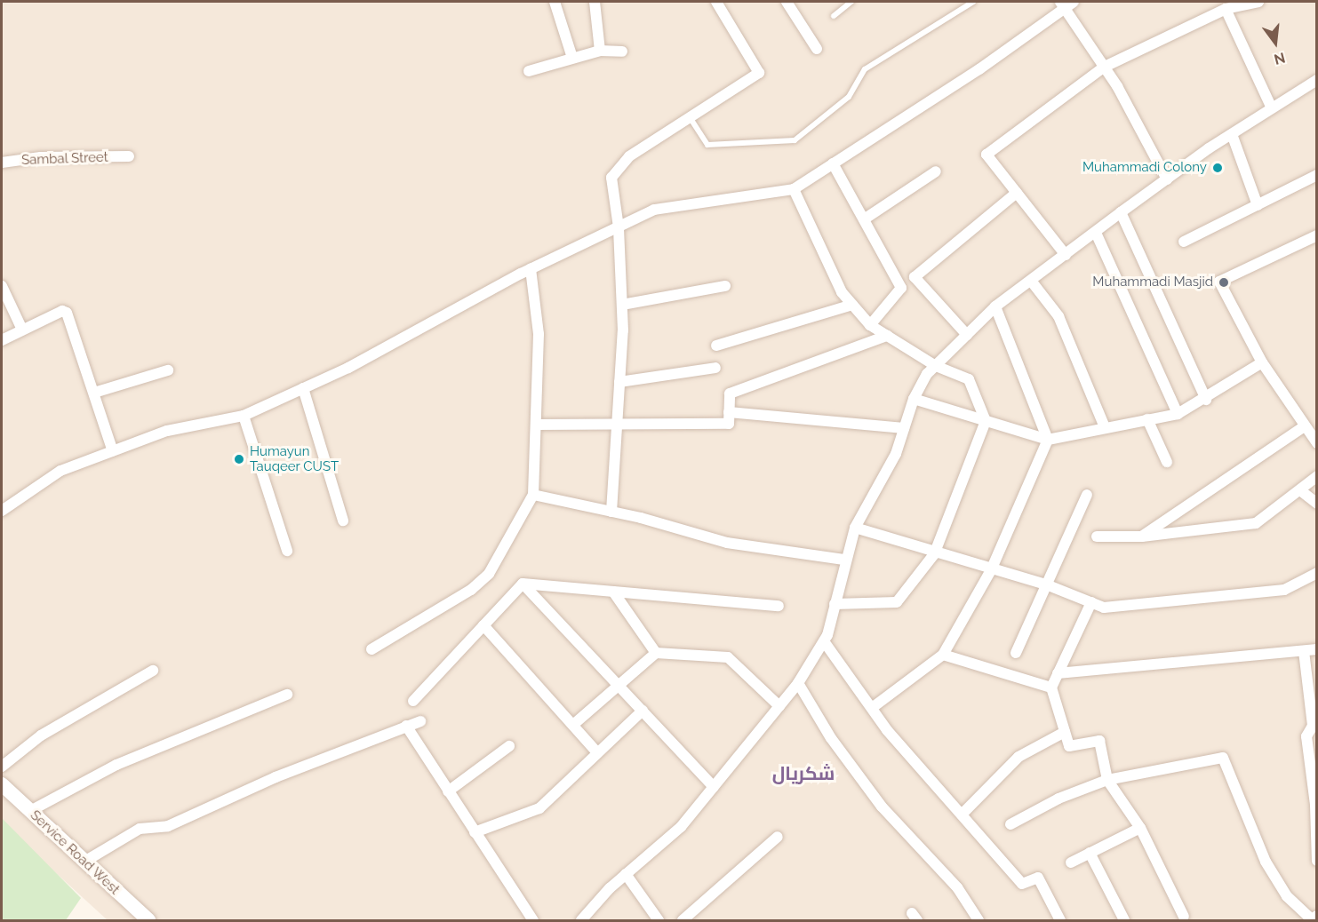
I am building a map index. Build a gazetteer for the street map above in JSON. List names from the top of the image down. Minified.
{"streets":{"street":["Sambal Street","Service Road West"]},"districts":["شکریال"],"places":["Muhammadi Colony","Muhammadi Masjid","Humayun Tauqeer CUST"],"north":"bottom"}
